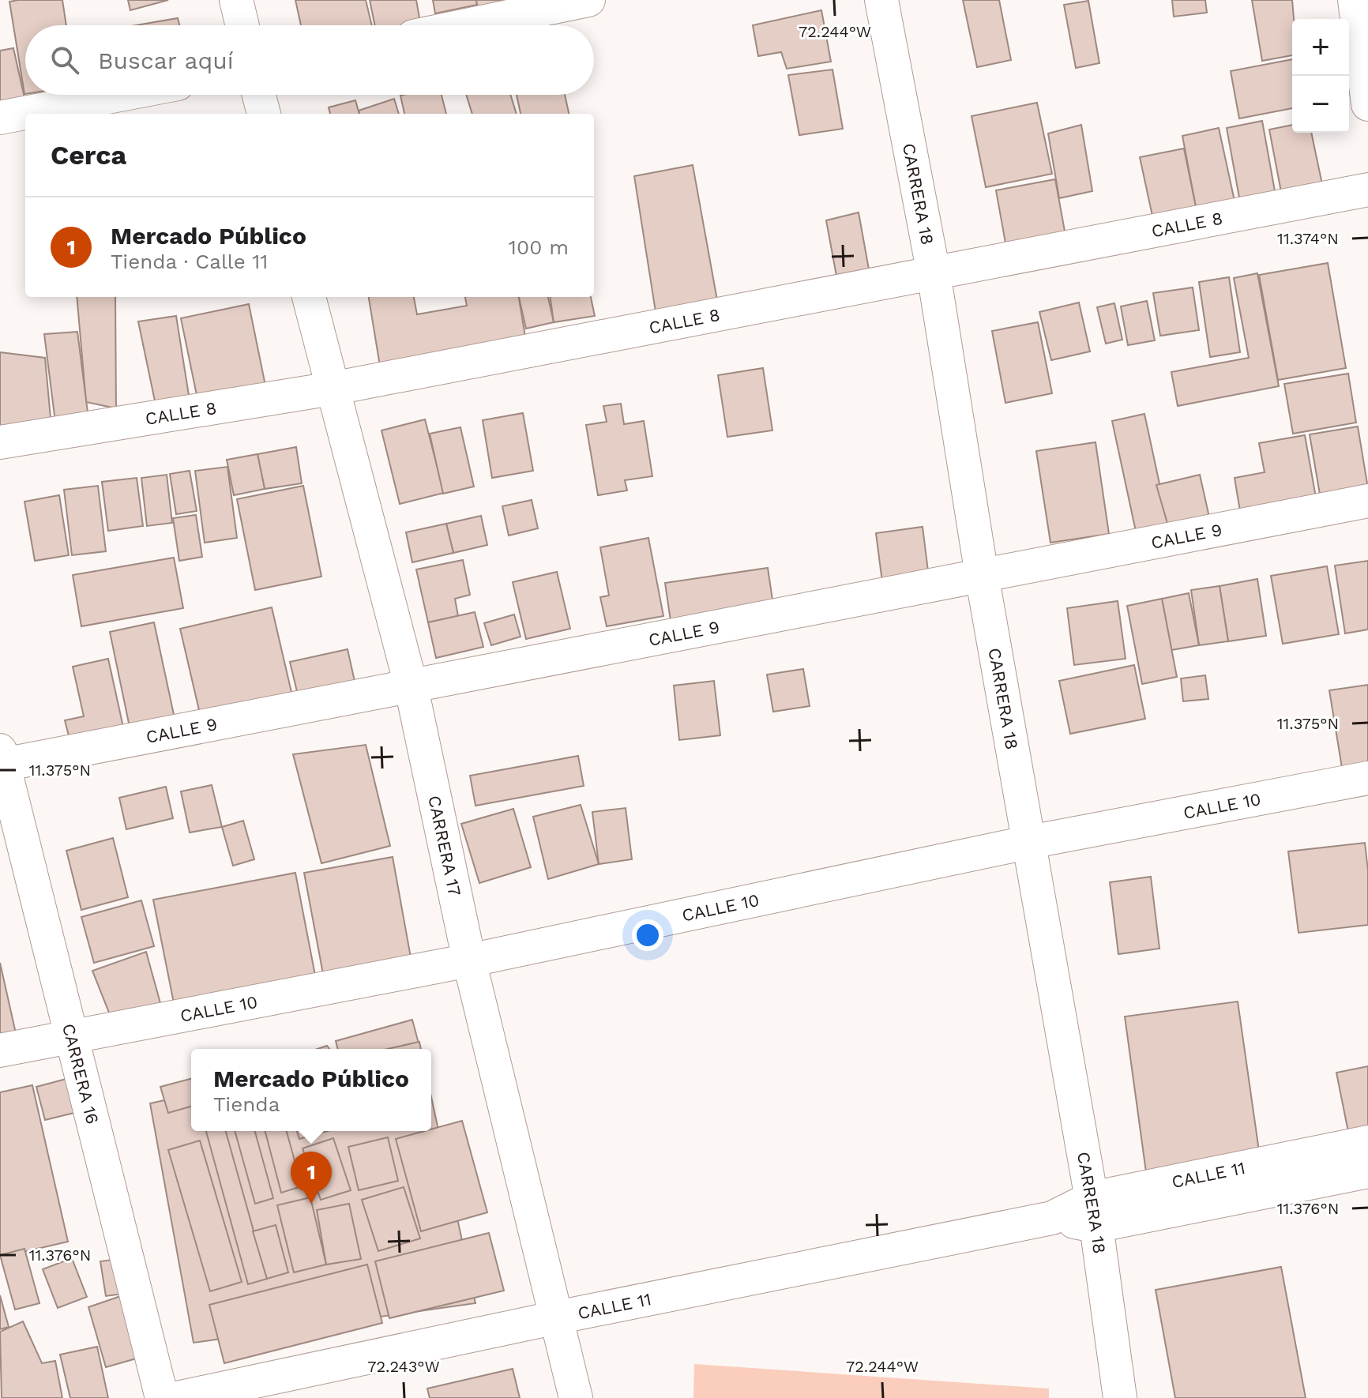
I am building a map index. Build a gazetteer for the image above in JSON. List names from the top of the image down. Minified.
{"streets":{"street":["CARRERA 18","CALLE 8","CALLE 9","CALLE 10","CARRERA 17","CARRERA 16","CALLE 11"]},"crossings":[["CARRERA 18","CALLE 8"],["CARRERA 18","CALLE 9"],["CARRERA 18","CALLE 10"],["CARRERA 18","CALLE 11"],["CALLE 8","CARRERA 17"],["CALLE 9","CARRERA 17"],["CALLE 9","CARRERA 16"],["CALLE 10","CARRERA 17"],["CALLE 10","CARRERA 16"],["CARRERA 17","CALLE 11"]],"page":{"map_buttons":["+","−"],"search":"Buscar aquí","heading":"Cerca","list":[{"mark":"1","name":"Mercado Público","note":"Tienda · Calle 11","value":"100 m"}],"popup":["Mercado Público","Tienda"],"pins":"1"},"coordinates":["72.244°W","11.374°N","11.375°N","11.376°N","72.243°W"]}
